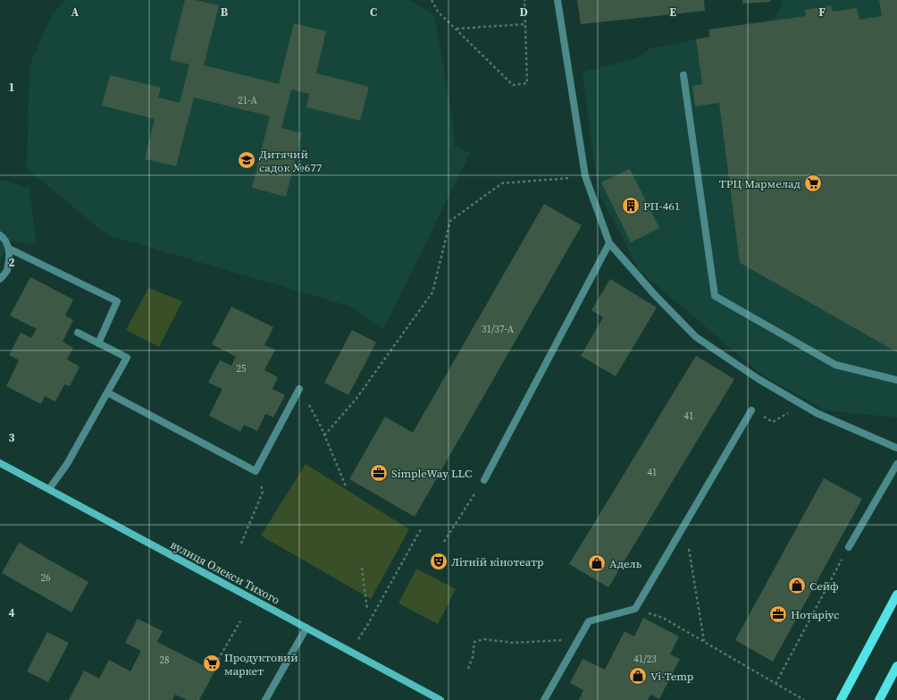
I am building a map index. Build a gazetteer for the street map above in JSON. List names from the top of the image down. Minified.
{"streets":{"street":["вулиця Олекси Тихого"]},"places":{"school or university":["Дитячий садок №677"],"supermarket":["ТРЦ Мармелад","Продуктовий маркет"],"building":["РП-461"],"office":["SimpleWay LLC","Нотаріус"],"theatre":["Літній кінотеатр"],"shop":["Адель","Сейф","Vi-Temp"]},"house_numbers":["21-А","31/37-А","25","41","41","26","41/23","28"],"grid":{"columns":["A","B","C","D","E","F"],"rows":["1","2","3","4"]}}
